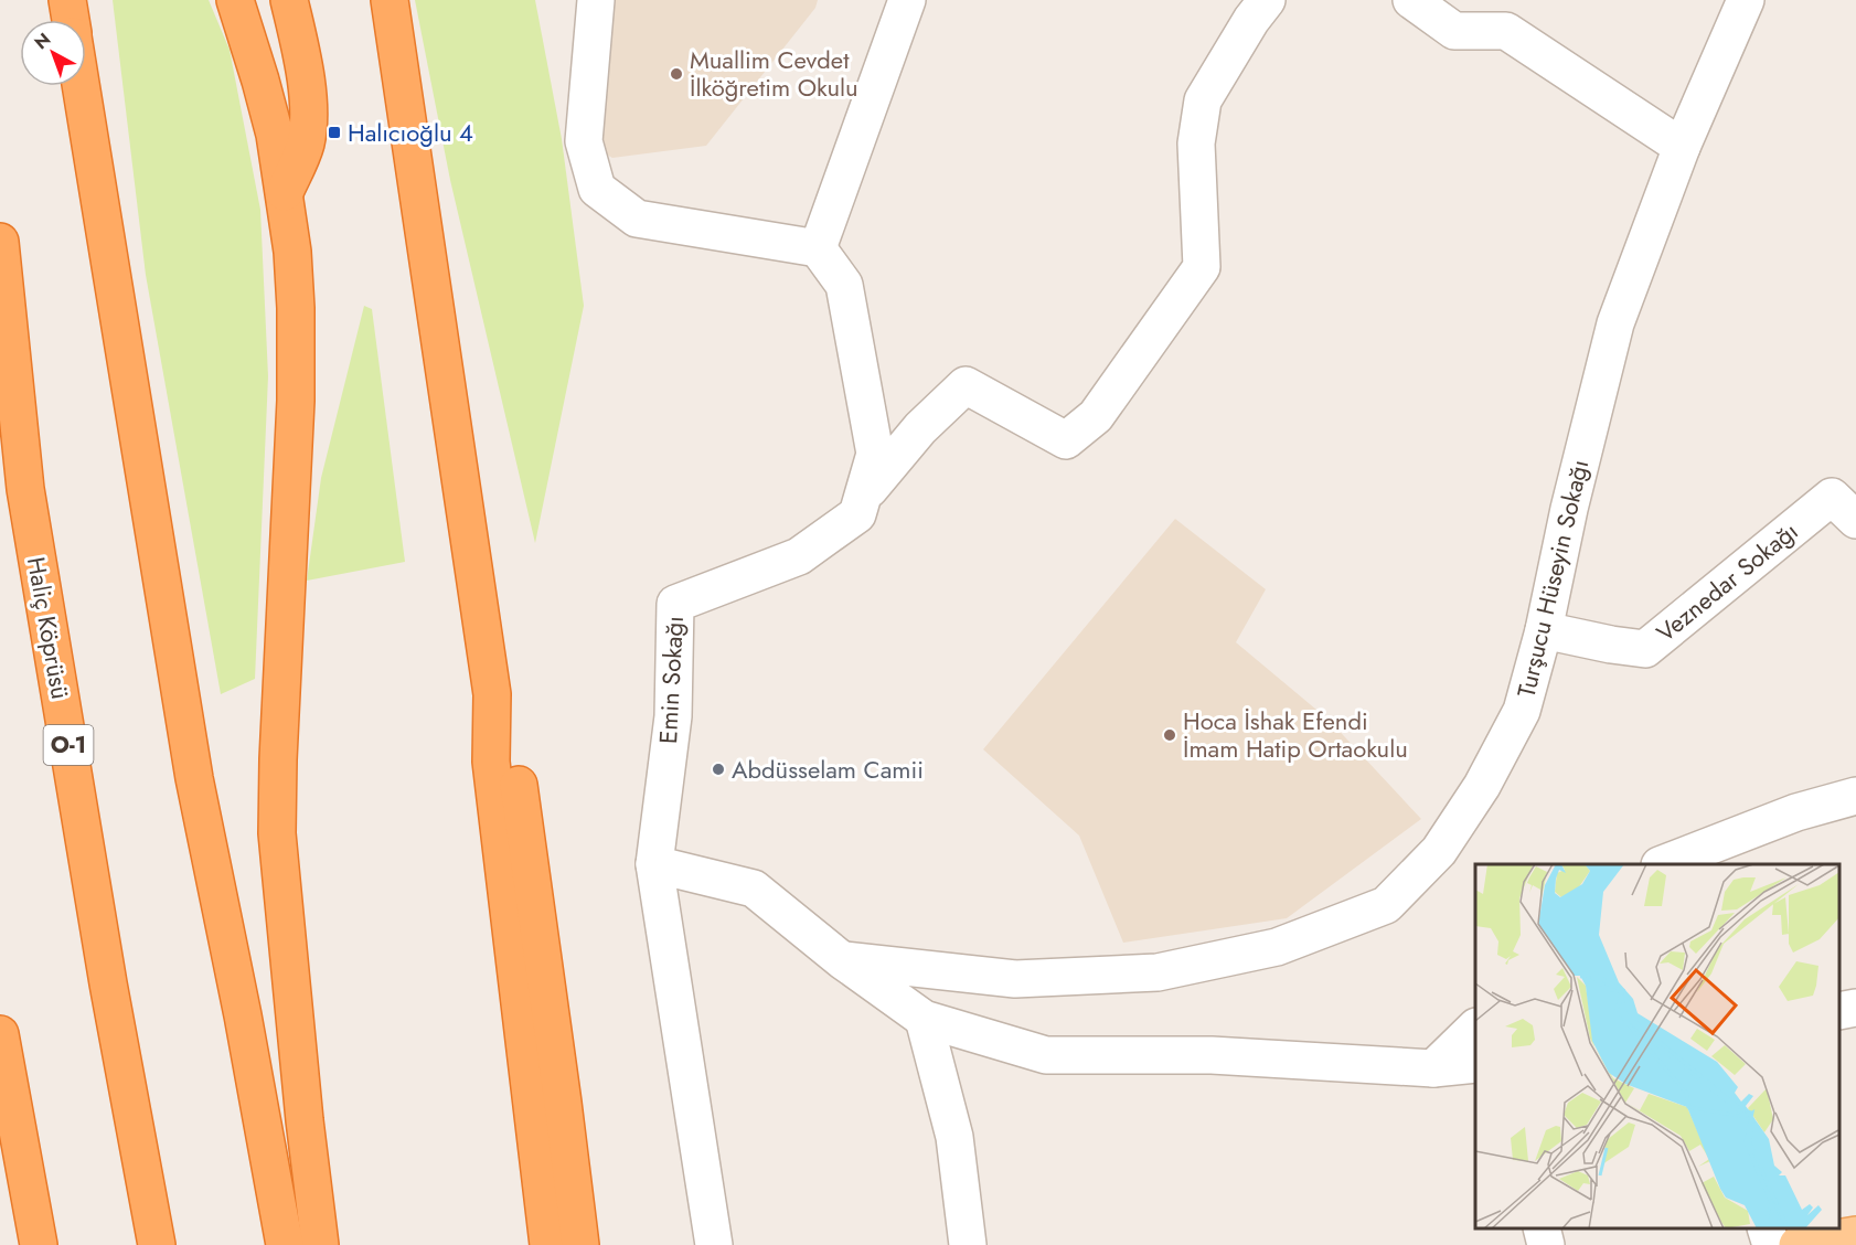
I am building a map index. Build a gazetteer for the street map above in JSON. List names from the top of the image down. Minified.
{"streets":{"highway":["Haliç Köprüsü","O-1"],"street":["Turşucu Hüseyin Sokağı","Veznedar Sokağı","Emin Sokağı"]},"crossings":[["Turşucu Hüseyin Sokağı","Veznedar Sokağı"]],"places":{"other":["Muallim Cevdet İlköğretim Okulu","Hoca İshak Efendi İmam Hatip Ortaokulu","Abdüsselam Camii"],"transit":["Halıcıoğlu 4"]},"north":"top left"}
